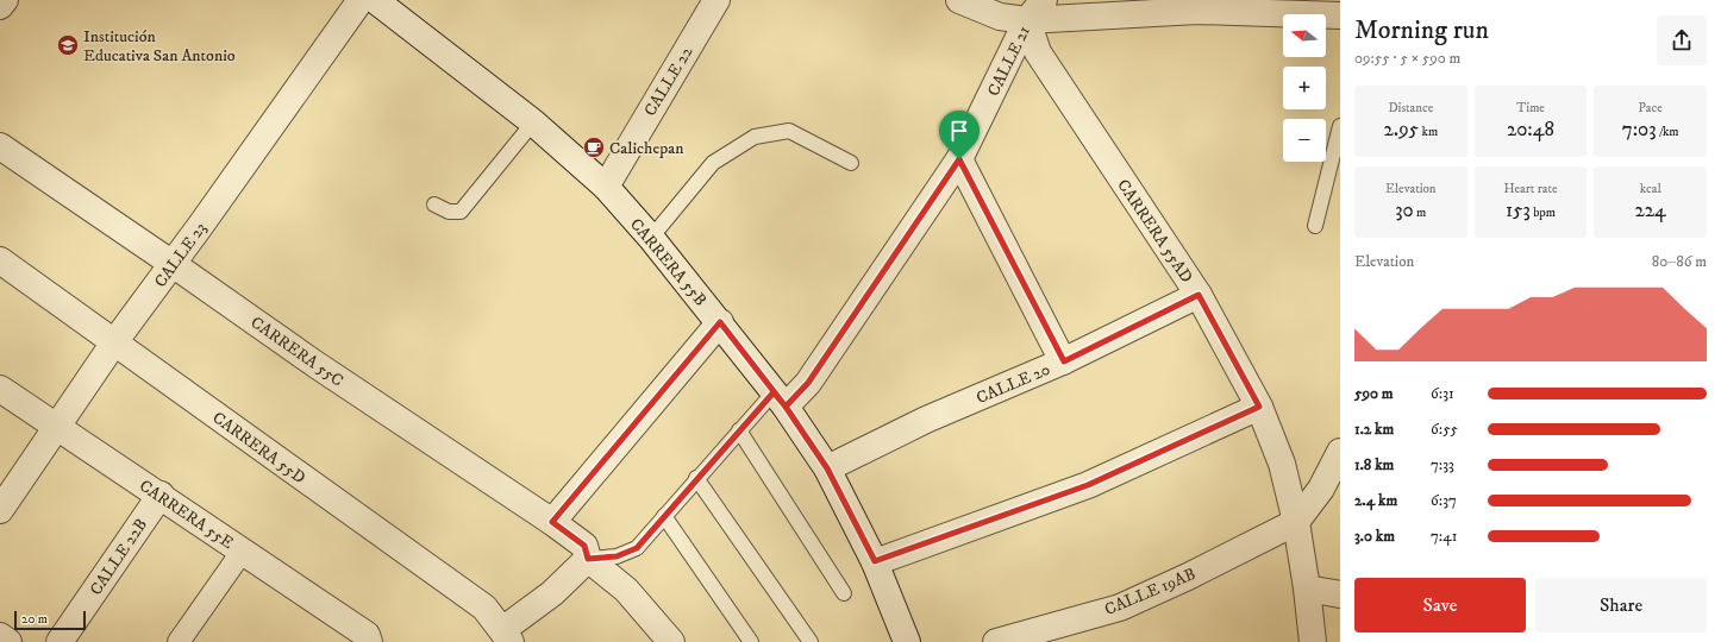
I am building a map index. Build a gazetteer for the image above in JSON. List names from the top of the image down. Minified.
{"streets":{"street":["CALLE 21","CALLE 22","CARRERA 55AD","CALLE 23","CARRERA 55B","CARRERA 55C","CALLE 20","CARRERA 55D","CARRERA 55E","CALLE 22B","CALLE 19AB"]},"crossings":[["CALLE 21","CARRERA 55AD"],["CALLE 21","CARRERA 55B"],["CALLE 22","CARRERA 55B"],["CARRERA 55AD","CALLE 20"],["CARRERA 55AD","CALLE 19AB"],["CALLE 23","CARRERA 55C"],["CALLE 23","CARRERA 55D"],["CALLE 23","CARRERA 55E"],["CARRERA 55B","CALLE 20"],["CARRERA 55E","CALLE 22B"]],"places":{"school or university":["Institución Educativa San Antonio"],"cafe":["Calichepan"]},"scale_bar":"20 m","north":"left","page":{"heading":["Morning run","09:55 · 5 × 590 m"],"map_buttons":["+","−"],"stats":[["Distance","2.95 km"],["Time","20:48"],["Pace","7:03 /km"],["Elevation","30 m"],["Heart rate","153 bpm"],["kcal","224"]],"chart":["Elevation","80–86 m"],"list":[{"name":"590 m","note":"6:31"},{"name":"1.2 km","note":"6:55"},{"name":"1.8 km","note":"7:33"},{"name":"2.4 km","note":"6:37"},{"name":"3.0 km","note":"7:41"}],"buttons":["Save","Share"],"scale":"20 m"}}
